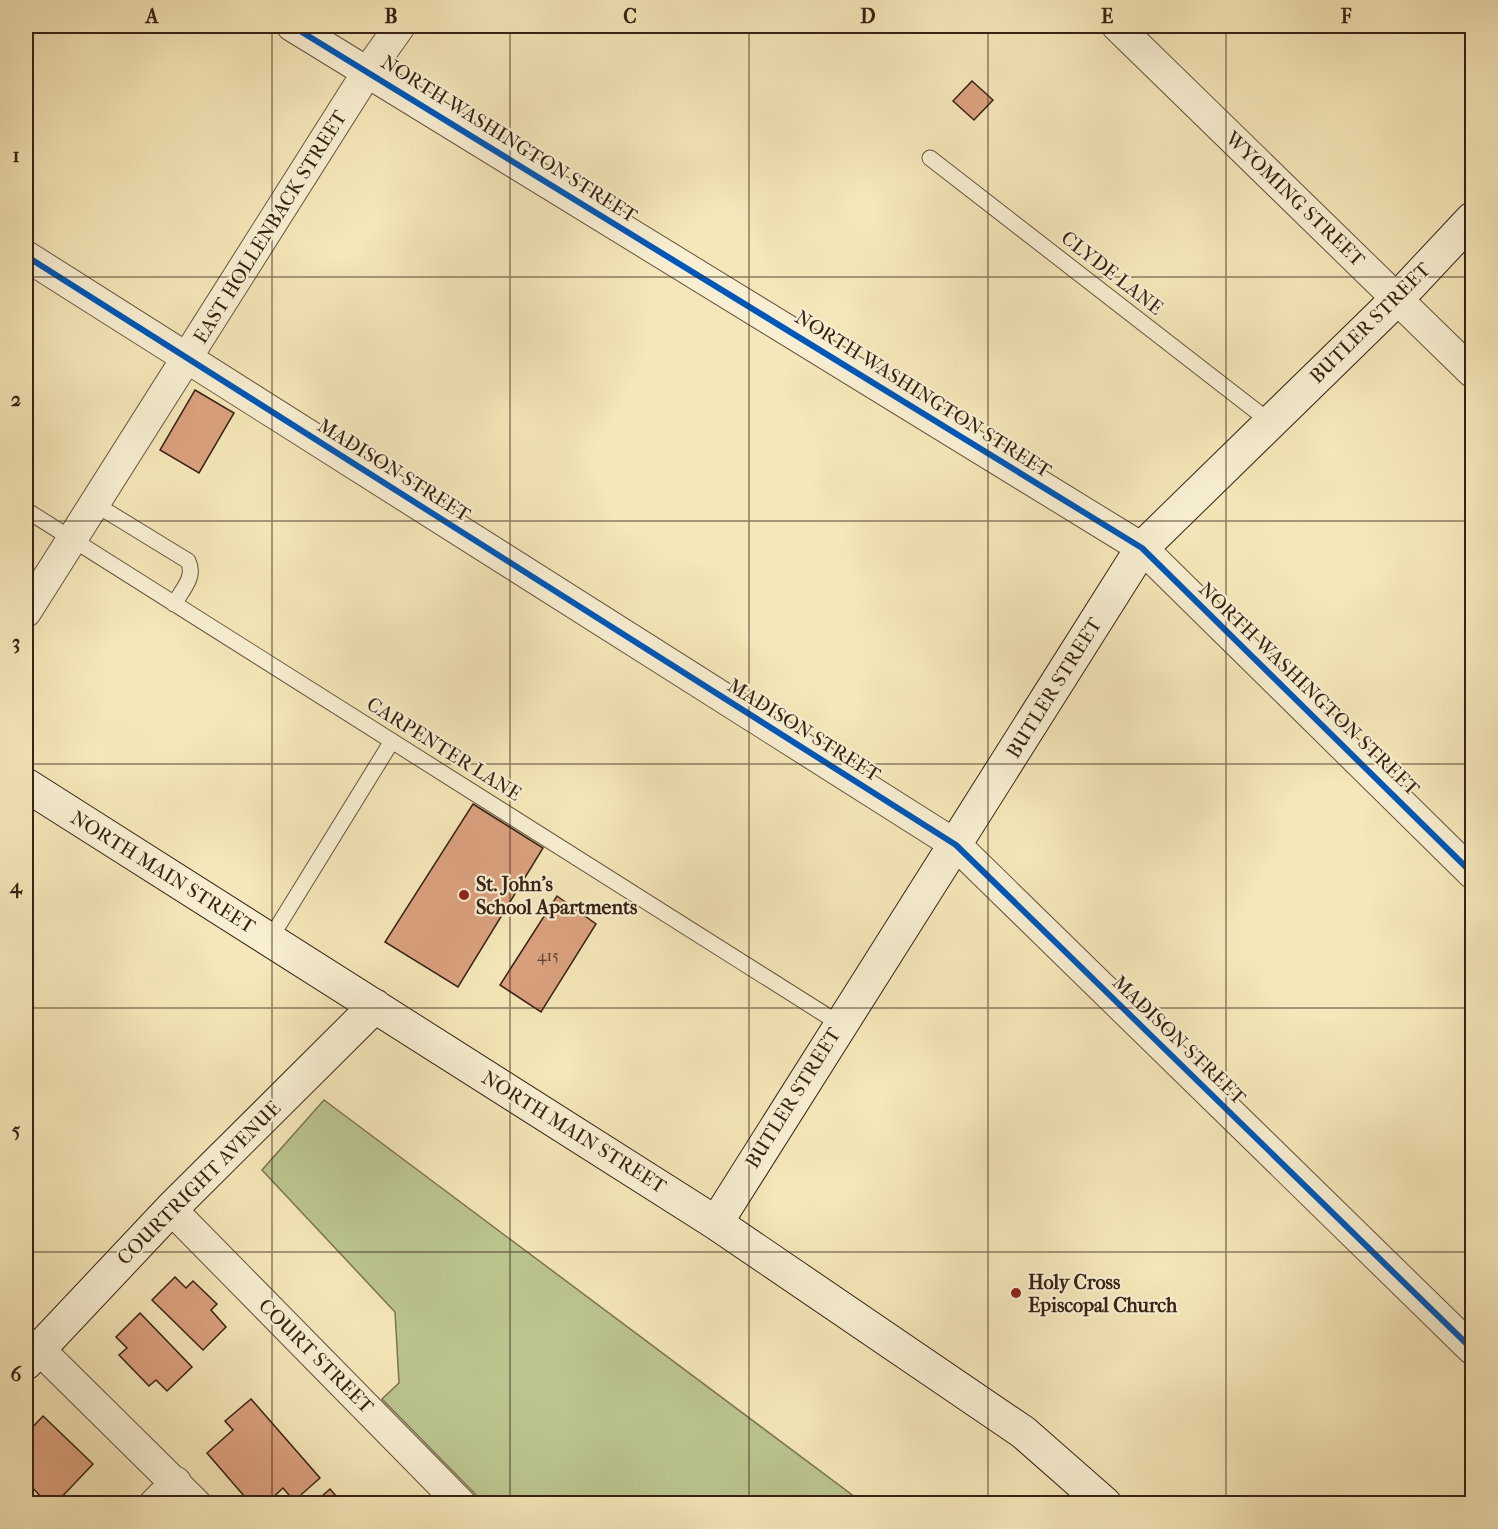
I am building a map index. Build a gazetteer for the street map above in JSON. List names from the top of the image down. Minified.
{"streets":{"main road":["BUTLER STREET","NORTH MAIN STREET","COURTRIGHT AVENUE"],"street":["NORTH WASHINGTON STREET","WYOMING STREET","EAST HOLLENBACK STREET","MADISON STREET","COURT STREET"],"lane":["CLYDE LANE","CARPENTER LANE"]},"crossings":[["NORTH WASHINGTON STREET","EAST HOLLENBACK STREET"],["NORTH WASHINGTON STREET","BUTLER STREET"],["WYOMING STREET","BUTLER STREET"],["EAST HOLLENBACK STREET","MADISON STREET"],["EAST HOLLENBACK STREET","CARPENTER LANE"],["CLYDE LANE","BUTLER STREET"],["BUTLER STREET","MADISON STREET"],["BUTLER STREET","CARPENTER LANE"],["BUTLER STREET","NORTH MAIN STREET"],["NORTH MAIN STREET","COURTRIGHT AVENUE"],["COURTRIGHT AVENUE","COURT STREET"]],"places":["St. John's School Apartments","Holy Cross Episcopal Church"],"house_numbers":["415"],"grid":{"columns":["A","B","C","D","E","F"],"rows":["1","2","3","4","5","6"]}}
